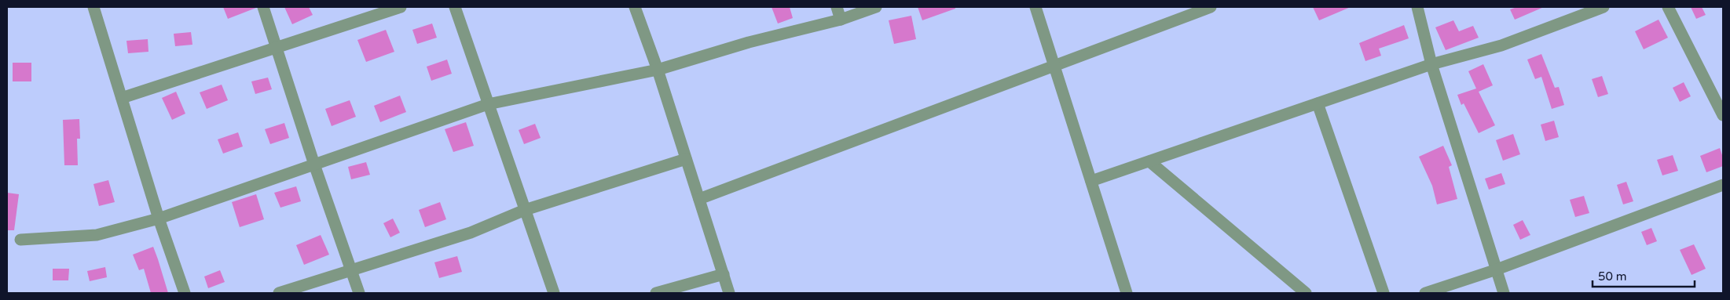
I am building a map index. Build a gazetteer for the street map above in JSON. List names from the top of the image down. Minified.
{"scale_bar":"50 m"}
